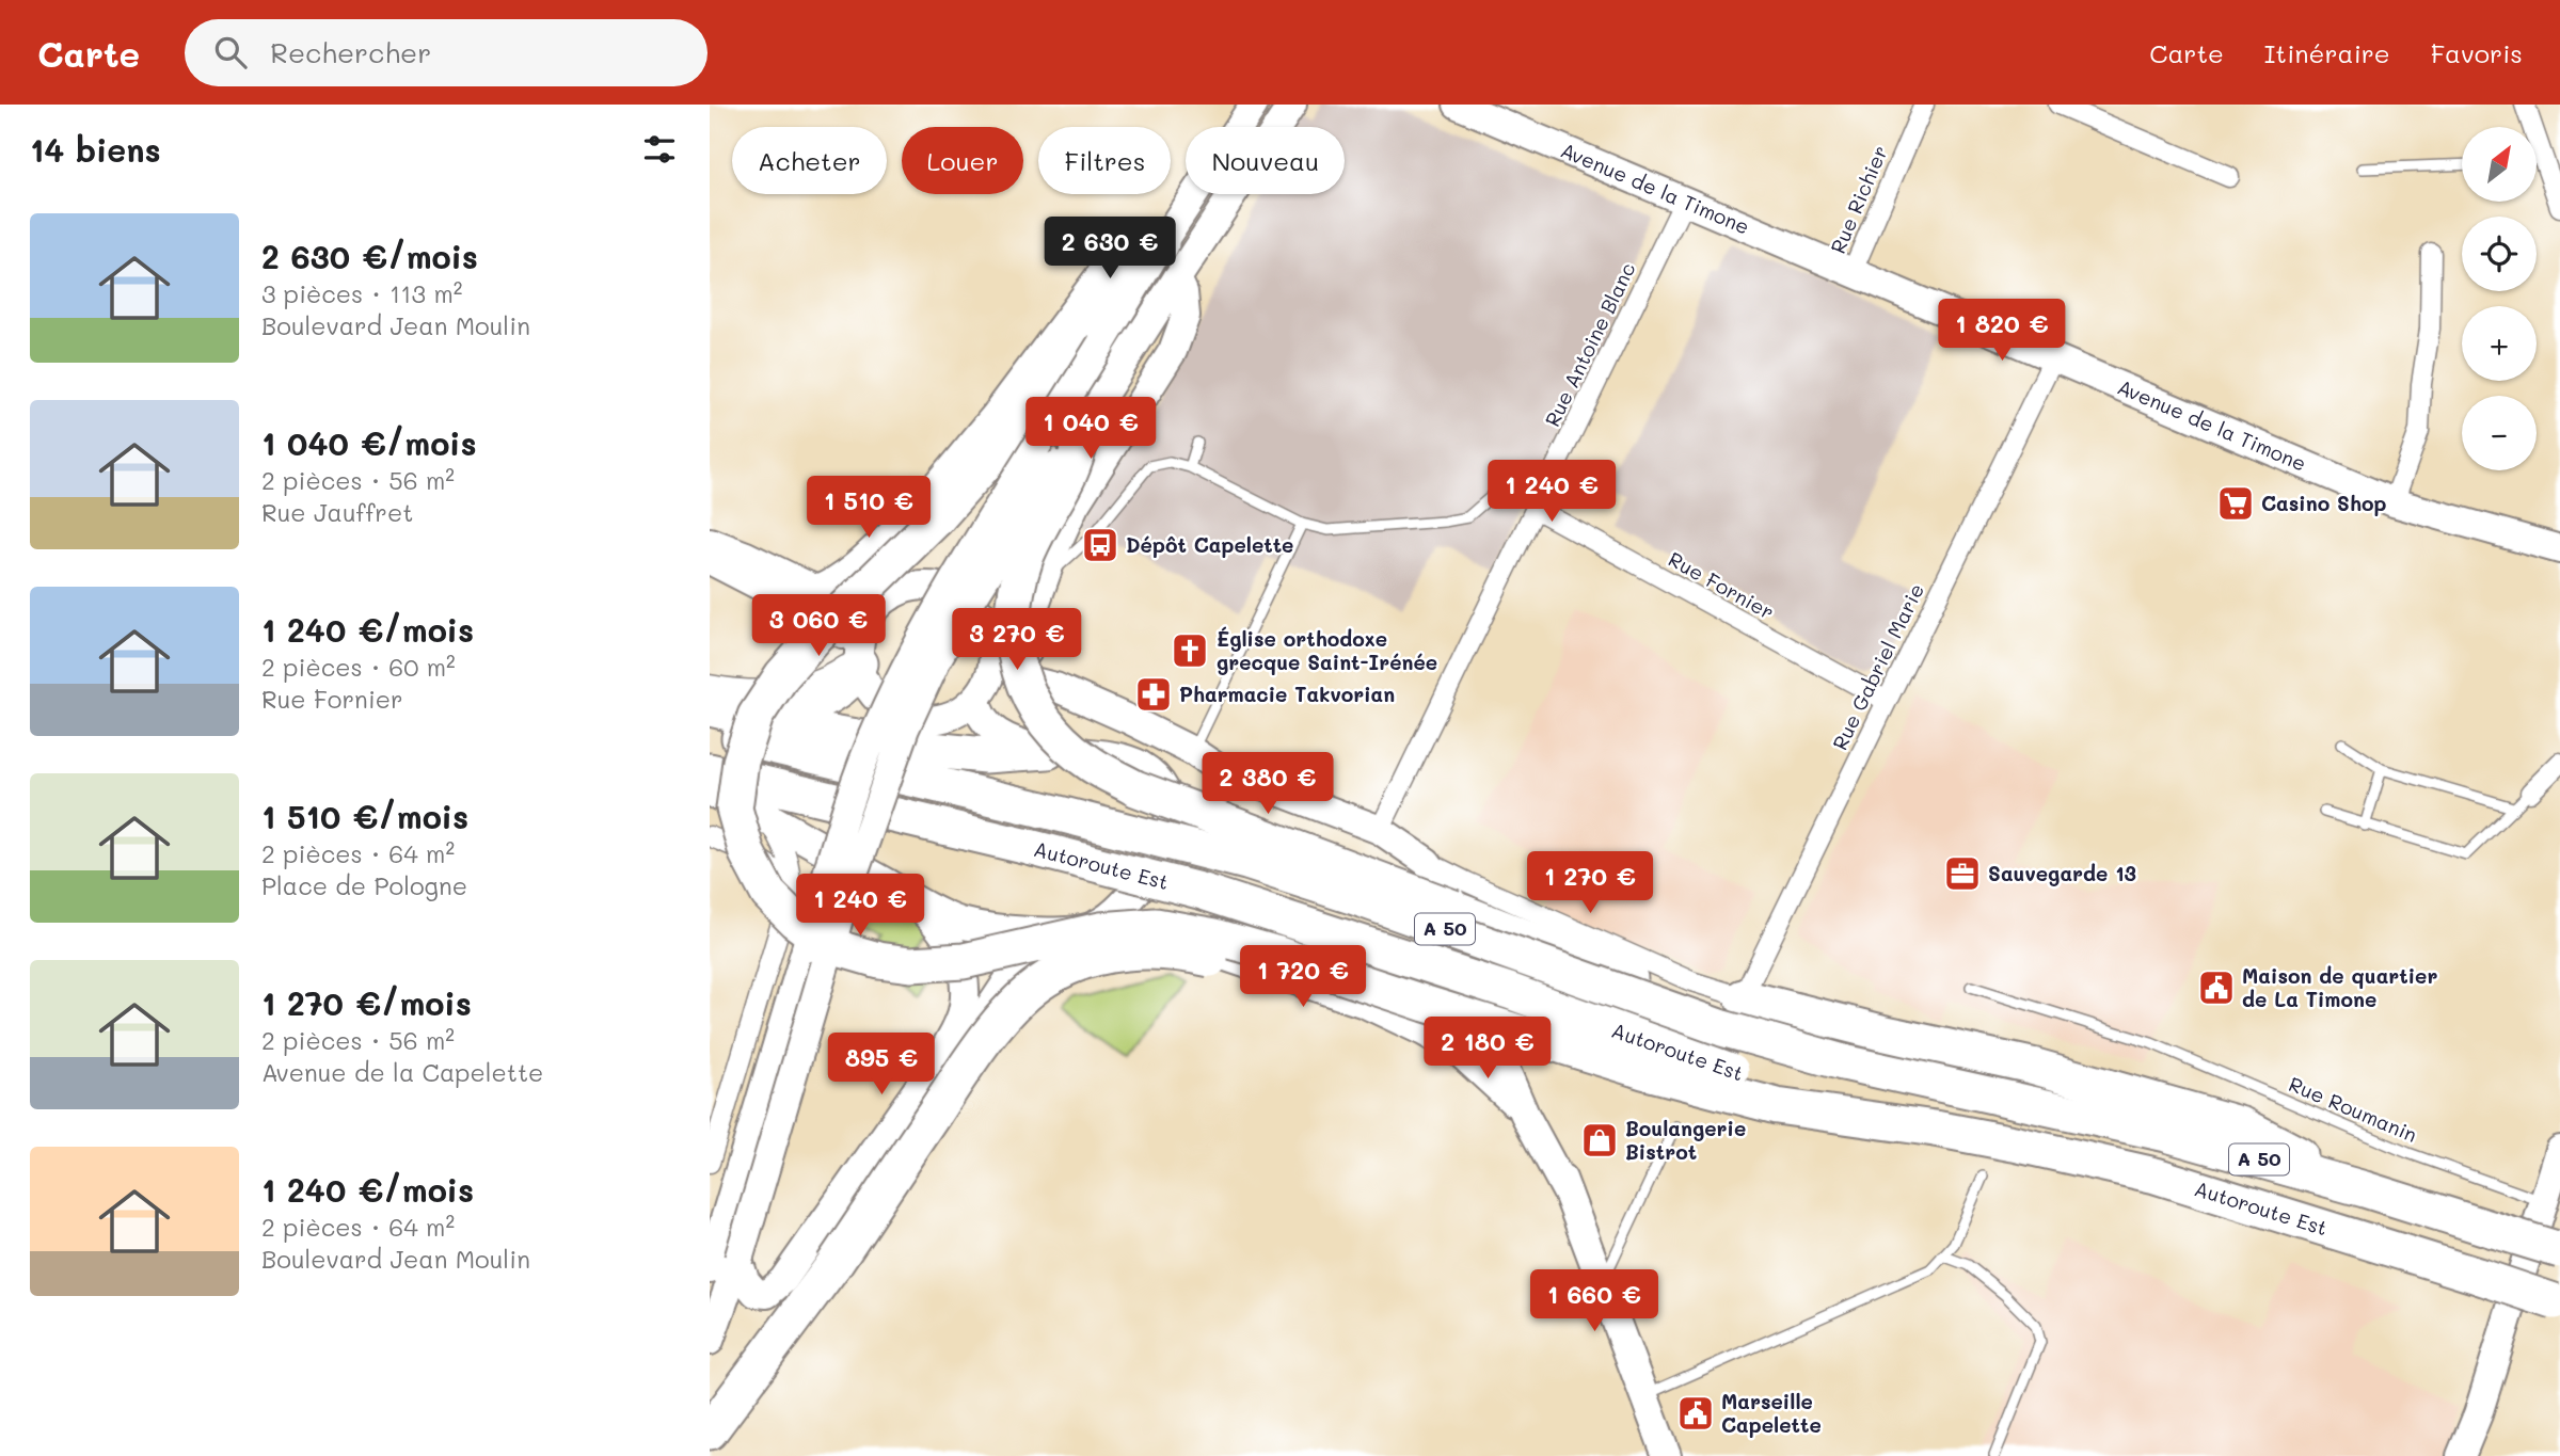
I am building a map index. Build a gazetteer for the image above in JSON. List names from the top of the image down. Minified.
{"streets":{"highway":["Autoroute Est","A 50"],"main road":["Avenue de la Timone"],"street":["Rue Richier","Rue Antoine Blanc","Rue Fornier","Rue Gabriel Marie"],"lane":["Rue Roumanin"]},"crossings":[["Avenue de la Timone","Rue Richier"],["Avenue de la Timone","Rue Antoine Blanc"],["Avenue de la Timone","Rue Gabriel Marie"],["Rue Antoine Blanc","Rue Fornier"],["Rue Fornier","Rue Gabriel Marie"]],"places":{"supermarket":["Casino Shop"],"bus stop":["Dépôt Capelette"],"church":["Église orthodoxe grecque Saint-Irénée"],"pharmacy":["Pharmacie Takvorian"],"office":["Sauvegarde 13"],"public building":["Maison de quartier de La Timone","Marseille Capelette"],"shop":["Boulangerie Bistrot"]},"north":"top right","page":{"header":"Carte","search":"Rechercher","nav":["Carte","Itinéraire","Favoris"],"heading":"14 biens","map_buttons":["+","−"],"chip":["Acheter","Louer","Filtres","Nouveau"],"list":[{"name":"2 630 €/mois","note":"3 pièces · 113 m² · Boulevard Jean Moulin"},{"name":"1 040 €/mois","note":"2 pièces · 56 m² · Rue Jauffret"},{"name":"1 240 €/mois","note":"2 pièces · 60 m² · Rue Fornier"},{"name":"1 510 €/mois","note":"2 pièces · 64 m² · Place de Pologne"},{"name":"1 270 €/mois","note":"2 pièces · 56 m² · Avenue de la Capelette"},{"name":"1 240 €/mois","note":"2 pièces · 64 m² · Boulevard Jean Moulin"}],"price":["2 630 €","1 820 €","1 040 €","1 240 €","1 510 €","3 060 €","3 270 €","2 380 €","1 270 €","1 240 €","1 720 €","2 180 €","895 €","1 660 €"]}}
